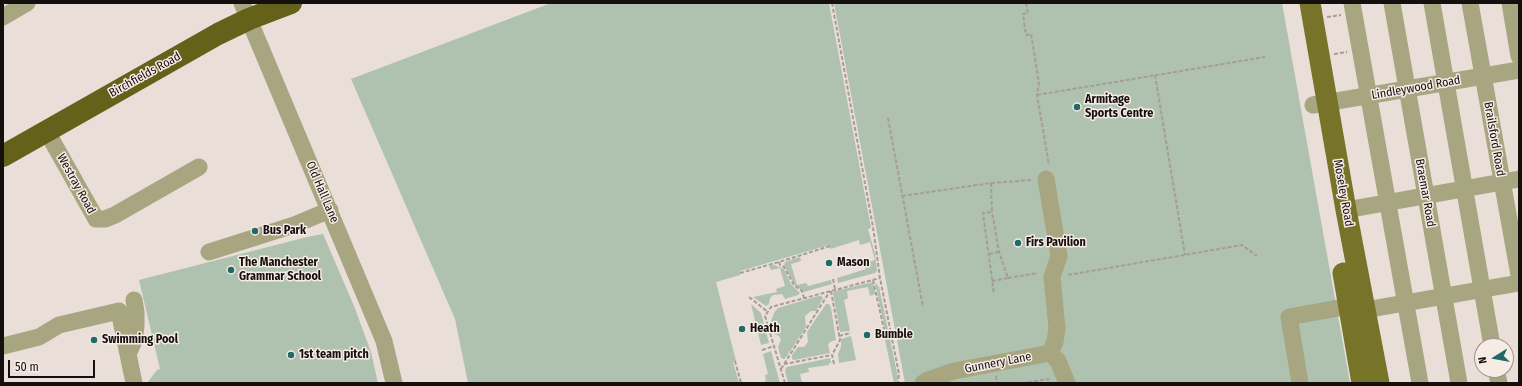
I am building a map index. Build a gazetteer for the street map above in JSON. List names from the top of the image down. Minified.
{"streets":{"highway":["Birchfields Road"],"main road":["Moseley Road"],"street":["Lindleywood Road","Brailsford Road","Westray Road","Old Hall Lane","Braemar Road","Gunnery Lane"]},"crossings":[["Birchfields Road","Westray Road"],["Birchfields Road","Old Hall Lane"],["Lindleywood Road","Brailsford Road"],["Lindleywood Road","Moseley Road"],["Lindleywood Road","Braemar Road"]],"places":["Armitage Sports Centre","Bus Park","Firs Pavilion","Mason","The Manchester Grammar School","Heath","Bumble","Swimming Pool","1st team pitch"],"scale_bar":"50 m","north":"left"}
